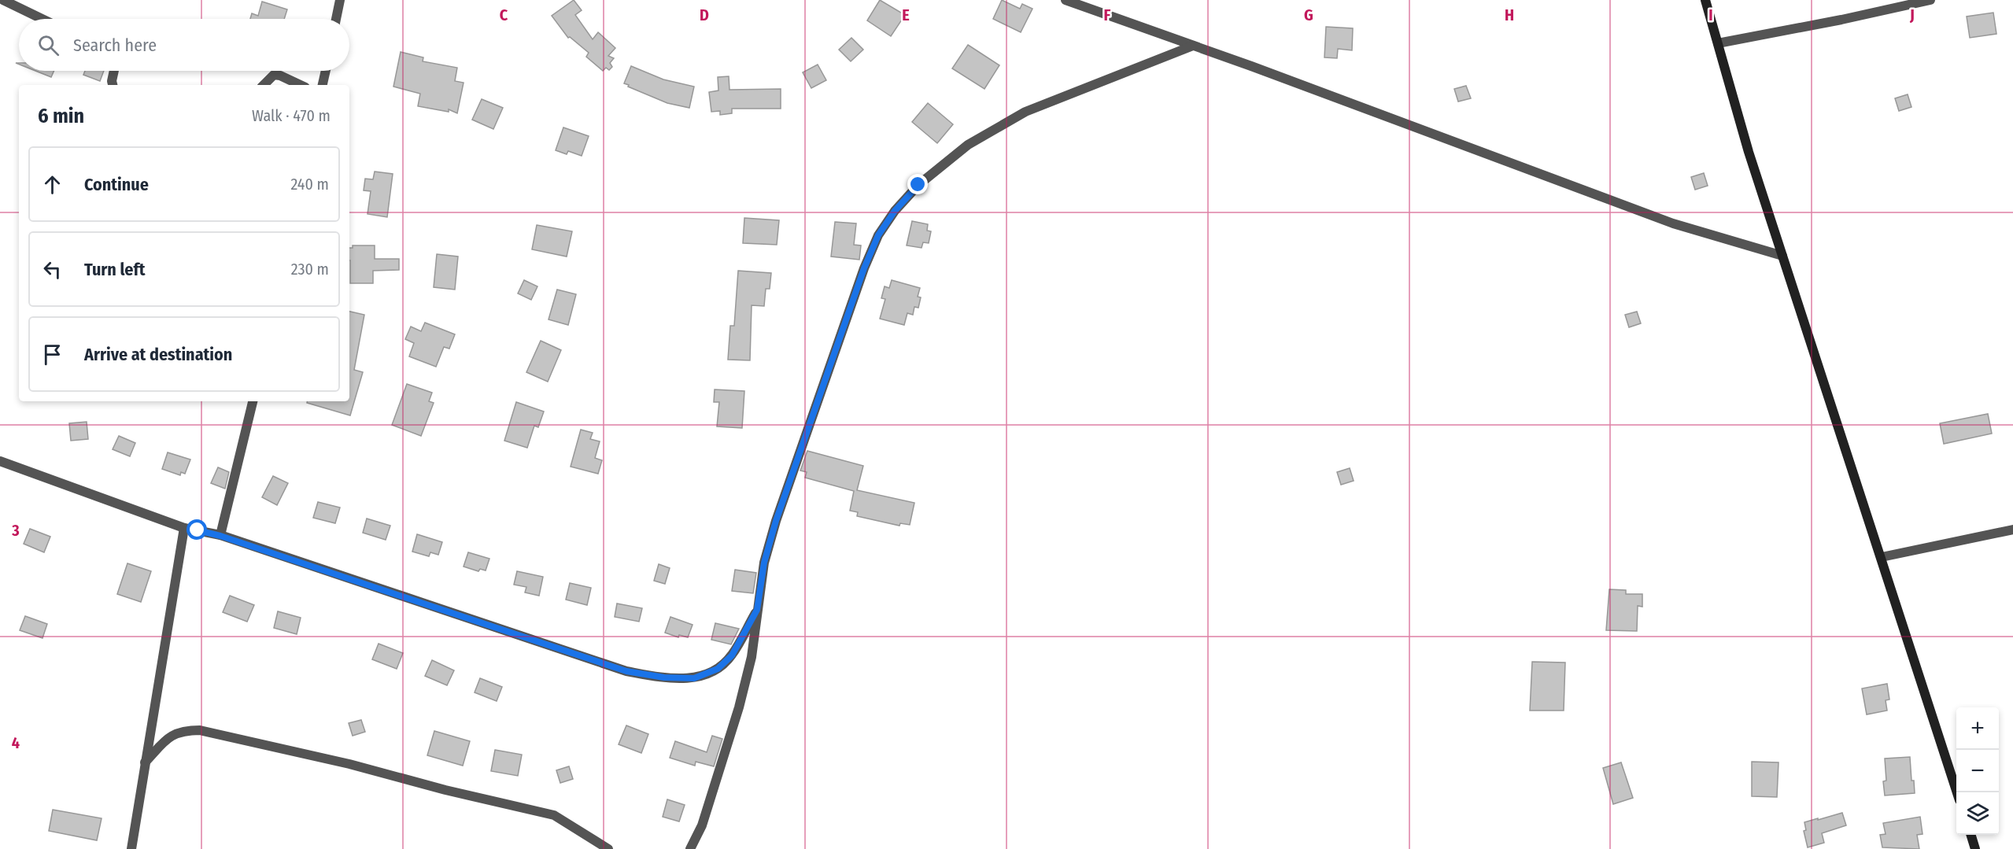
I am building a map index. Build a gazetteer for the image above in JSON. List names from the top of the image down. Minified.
{"page":{"search":"Search here","heading":["6 min","Walk · 470 m"],"list":[["Continue","240 m"],["Turn left","230 m"],"Arrive at destination"],"map_buttons":["+","−"]},"grid":{"columns":["C","D","E","F","G","H","I","J"],"rows":["3","4"]}}
